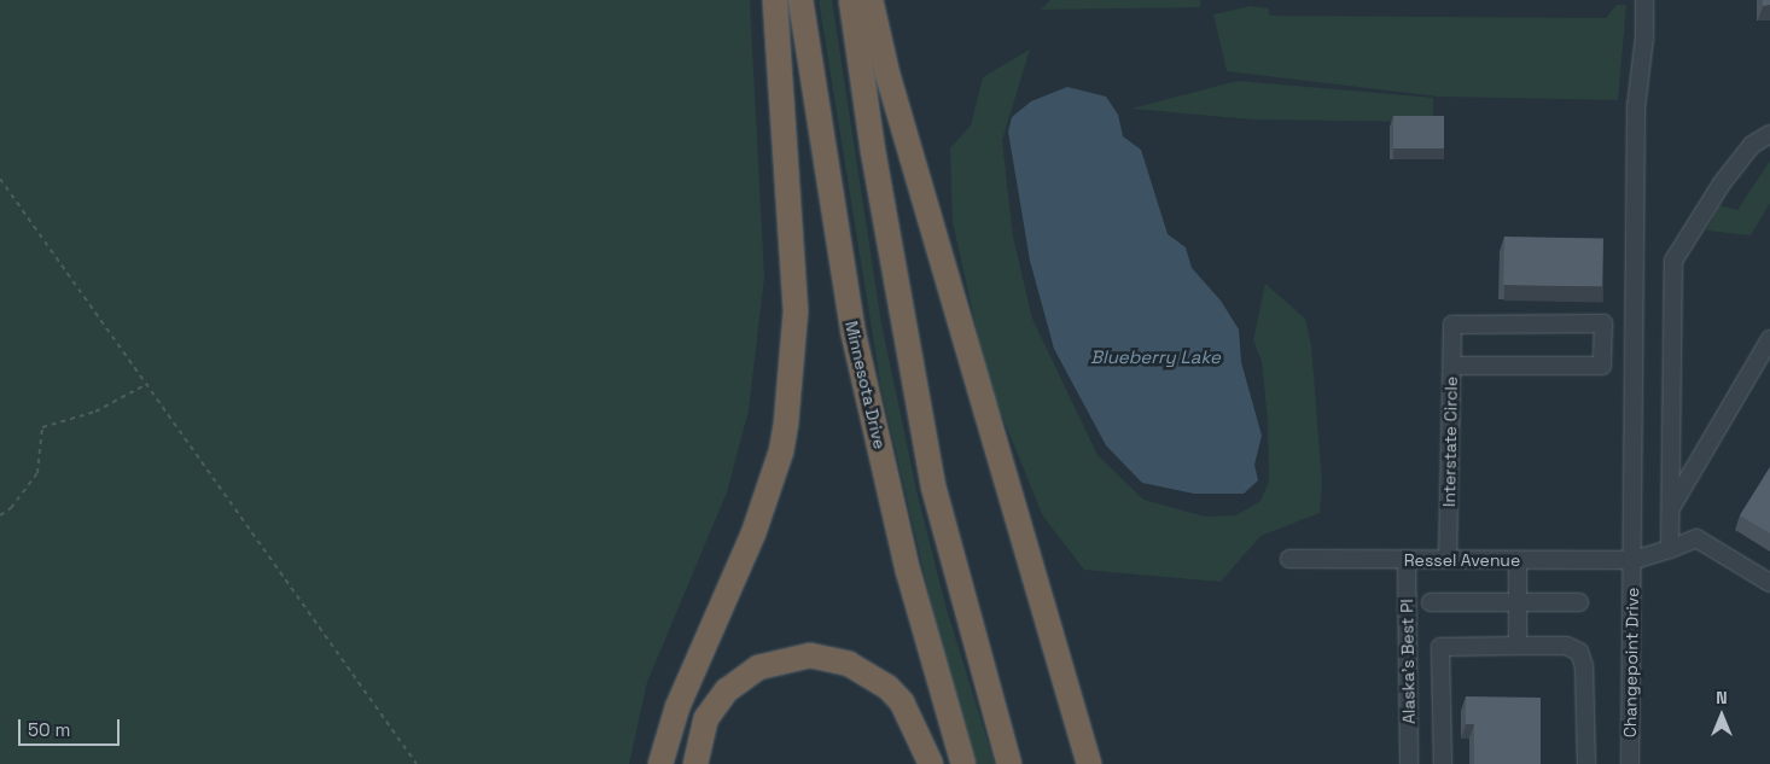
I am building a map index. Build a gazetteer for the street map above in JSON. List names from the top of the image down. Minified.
{"streets":{"highway":["Minnesota Drive"],"street":["Interstate Circle","Ressel Avenue","Alaska's Best PI","Changepoint Drive"]},"crossings":[["Interstate Circle","Ressel Avenue"],["Ressel Avenue","Alaska's Best PI"],["Ressel Avenue","Changepoint Drive"]],"water":["Blueberry Lake"],"scale_bar":"50 m","north":"top"}
